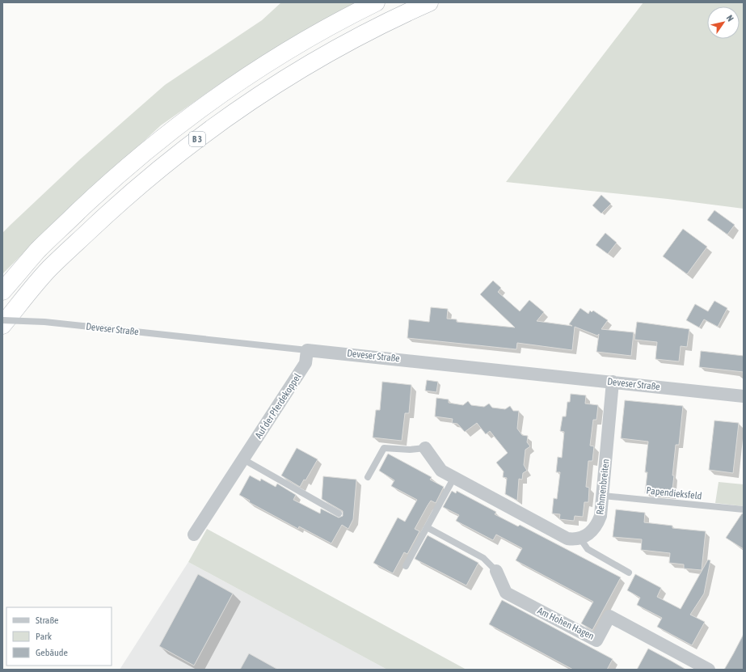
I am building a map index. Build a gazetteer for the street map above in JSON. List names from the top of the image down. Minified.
{"streets":{"highway":["B 3"],"street":["Deveser Straße","Auf der Pferdekoppel","Rehmenbreiten","Am Hohen Hagen"],"lane":["Papendieksfeld"]},"crossings":[["Deveser Straße","Auf der Pferdekoppel"],["Deveser Straße","Rehmenbreiten"],["Rehmenbreiten","Papendieksfeld"]],"legend":["Straße","Park","Gebäude"],"north":"top right"}
